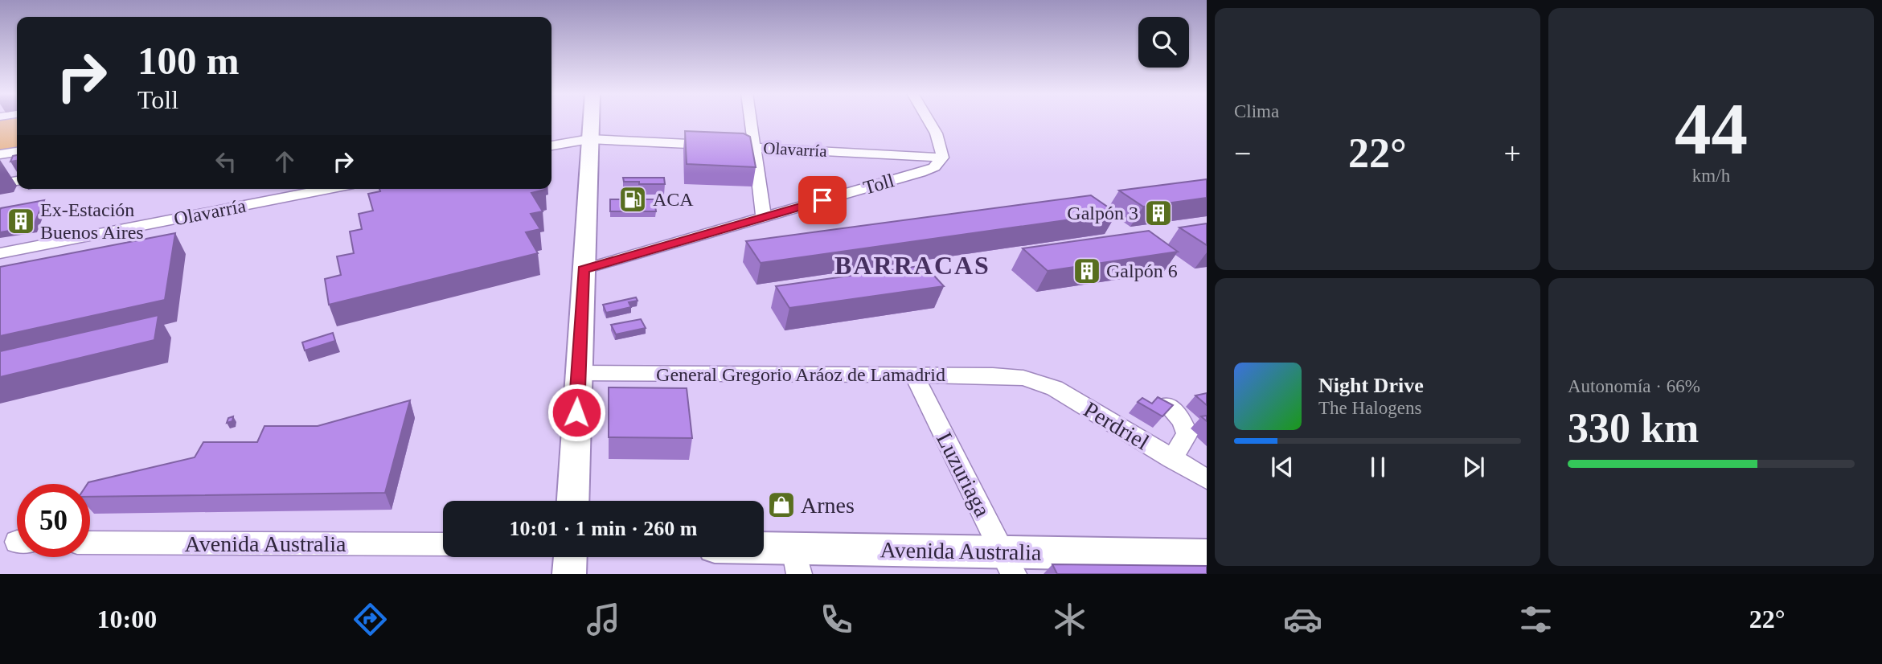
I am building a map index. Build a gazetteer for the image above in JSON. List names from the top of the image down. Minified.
{"streets":{"main road":["Avenida Australia"],"street":["Olavarría","Toll","General Gregorio Aráoz de Lamadrid","Perdriel","Luzuriaga"]},"crossings":[["Olavarría","Toll"],["General Gregorio Aráoz de Lamadrid","Perdriel"],["General Gregorio Aráoz de Lamadrid","Luzuriaga"],["Luzuriaga","Avenida Australia"]],"districts":["BARRACAS"],"places":{"fuel station":["ACA"],"building":["Galpón 3","Ex-Estación Buenos Aires","Galpón 6"],"shop":["Arnes"]},"page":{"tile":["Clima",["44","km/h"],["Autonomía · 66%","330 km"]],"turn":["100 m","Toll"],"heat":["−","22°","+"],"song":["Night Drive","The Halogens"],"limit":"50","trip":"10:01 · 1 min · 260 m","tabs":["10:00","22°"]}}
